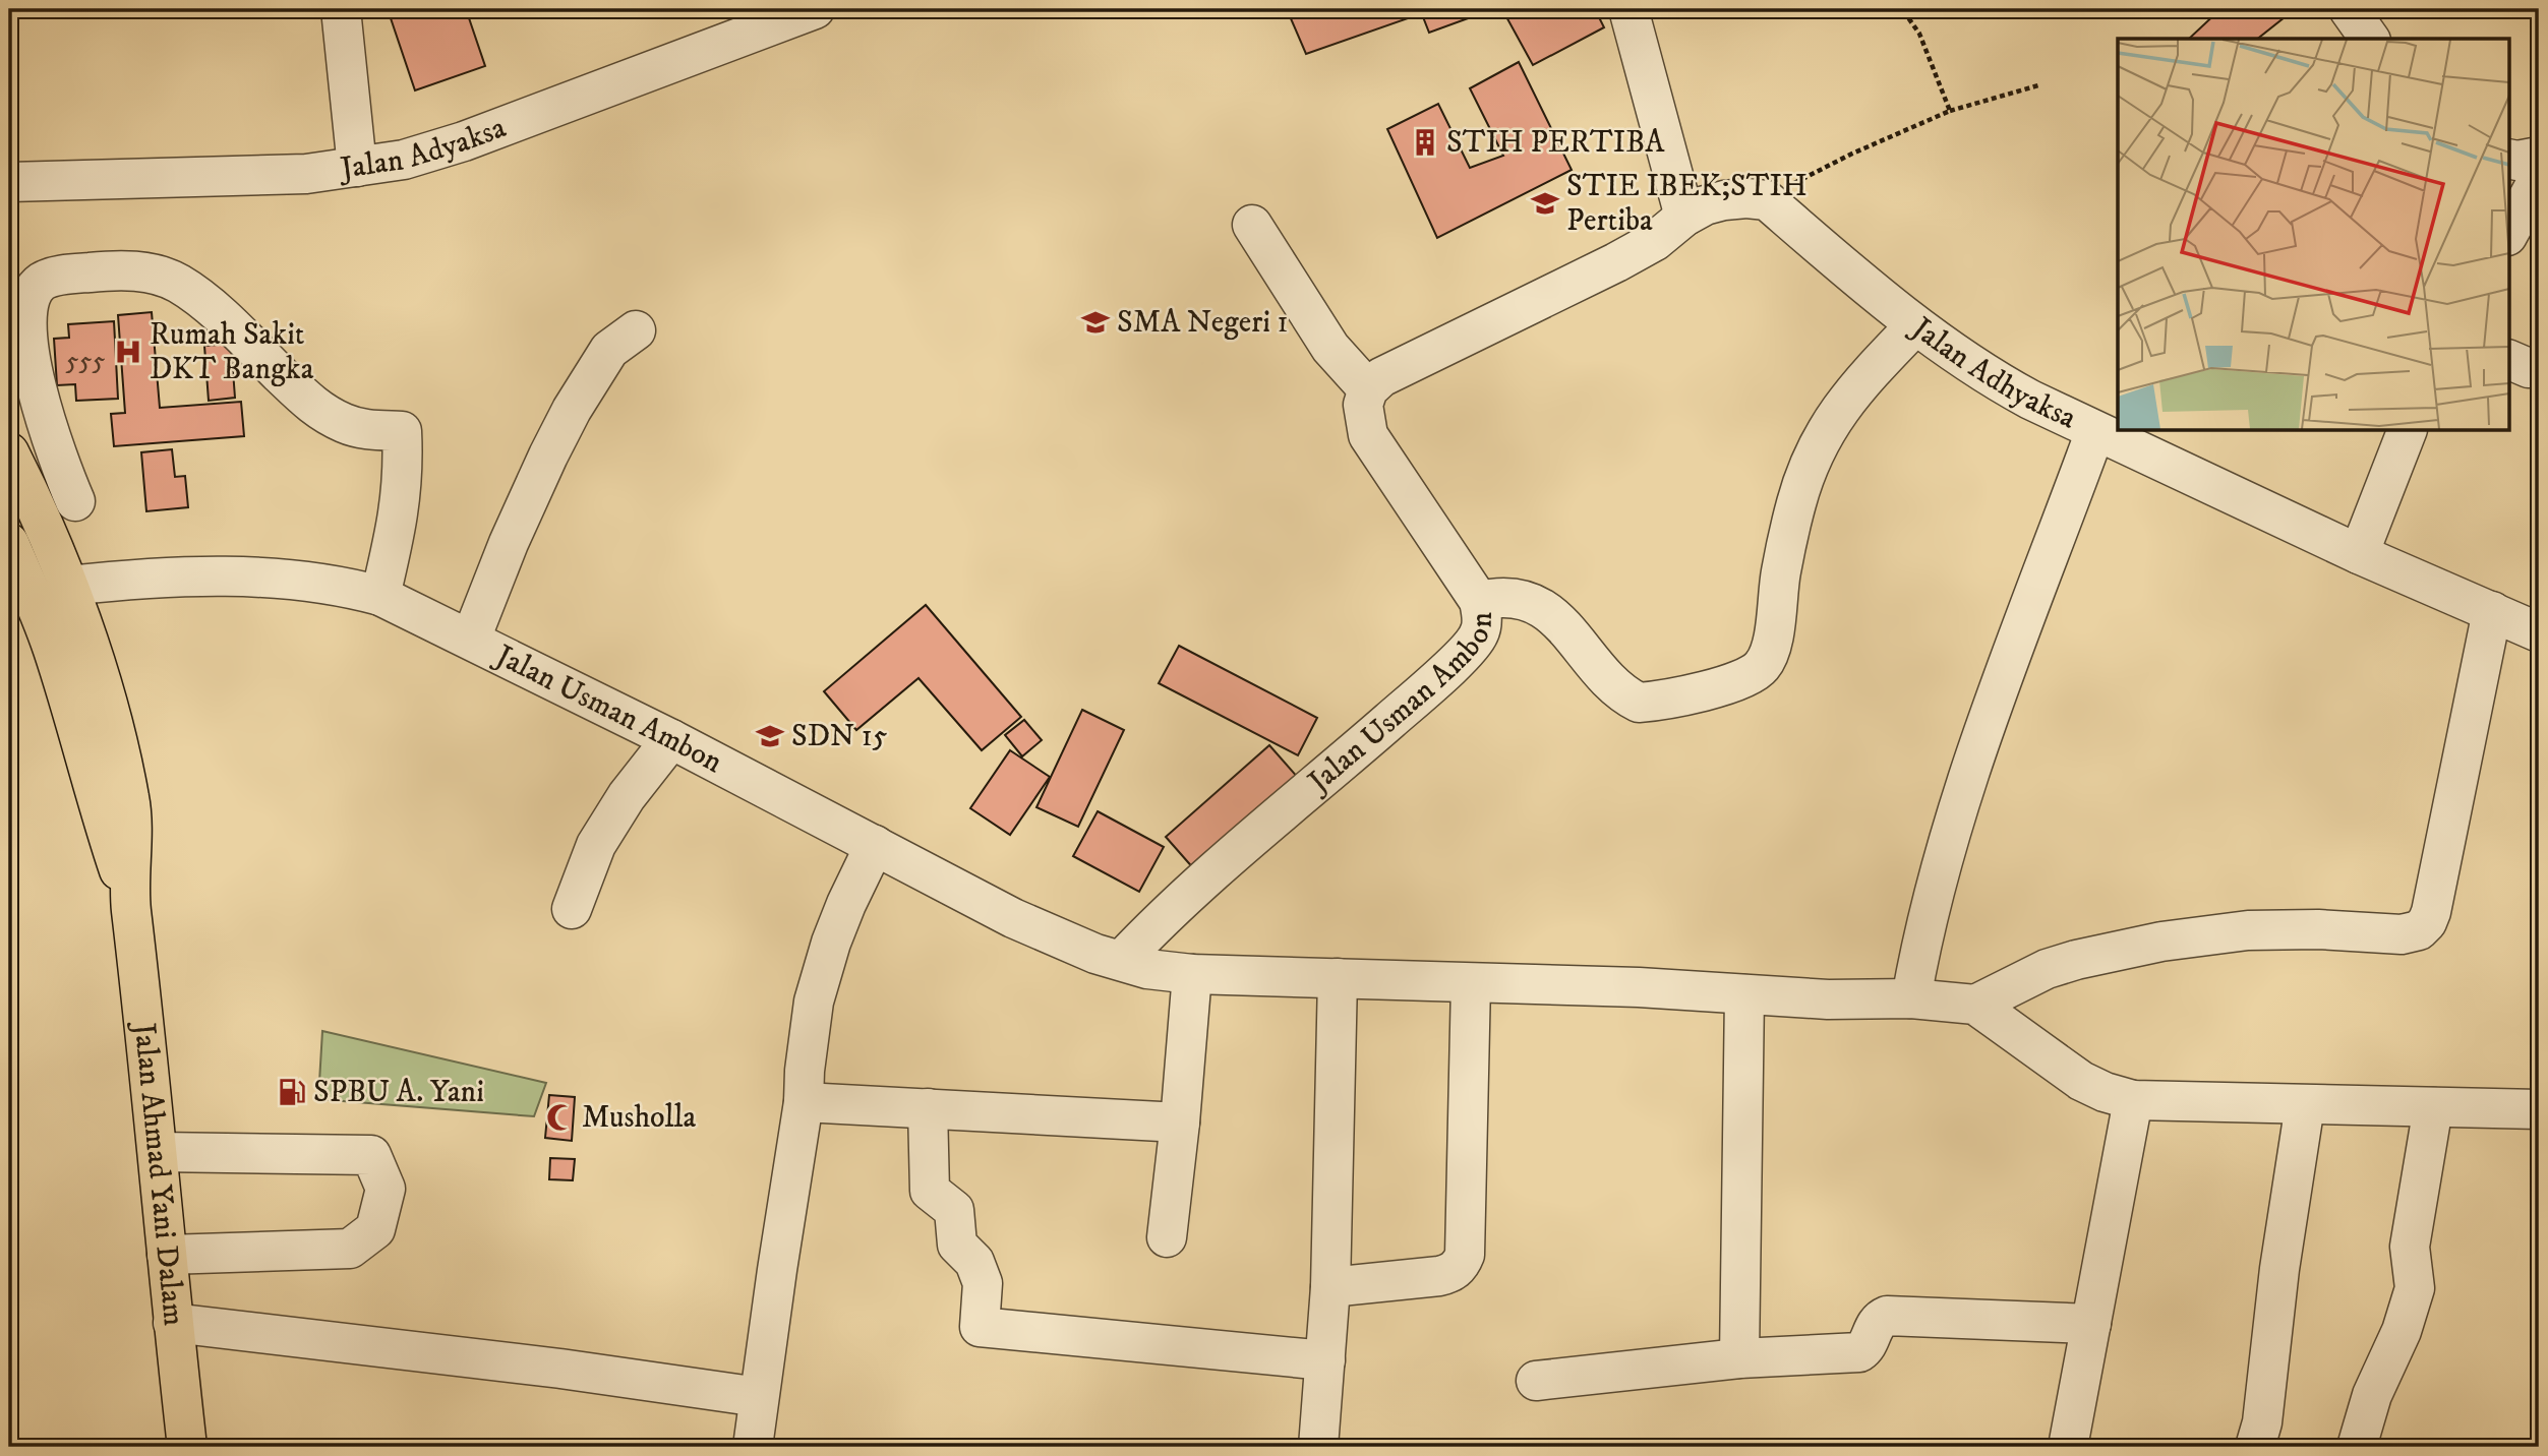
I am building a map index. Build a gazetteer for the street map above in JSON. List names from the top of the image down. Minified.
{"streets":{"main road":["Jalan Ahmad Yani Dalam"],"street":["Jalan Adyaksa","Jalan Adhyaksa","Jalan Usman Ambon"]},"crossings":[["Jalan Usman Ambon","Jalan Ahmad Yani Dalam"]],"places":{"building":["STIH PERTIBA"],"school or university":["STIE IBEK;STIH Pertiba","SMA Negeri 1","SDN 15"],"hospital":["Rumah Sakit DKT Bangka"],"fuel station":["SPBU A. Yani"],"mosque":["Musholla"]},"house_numbers":["555"]}
